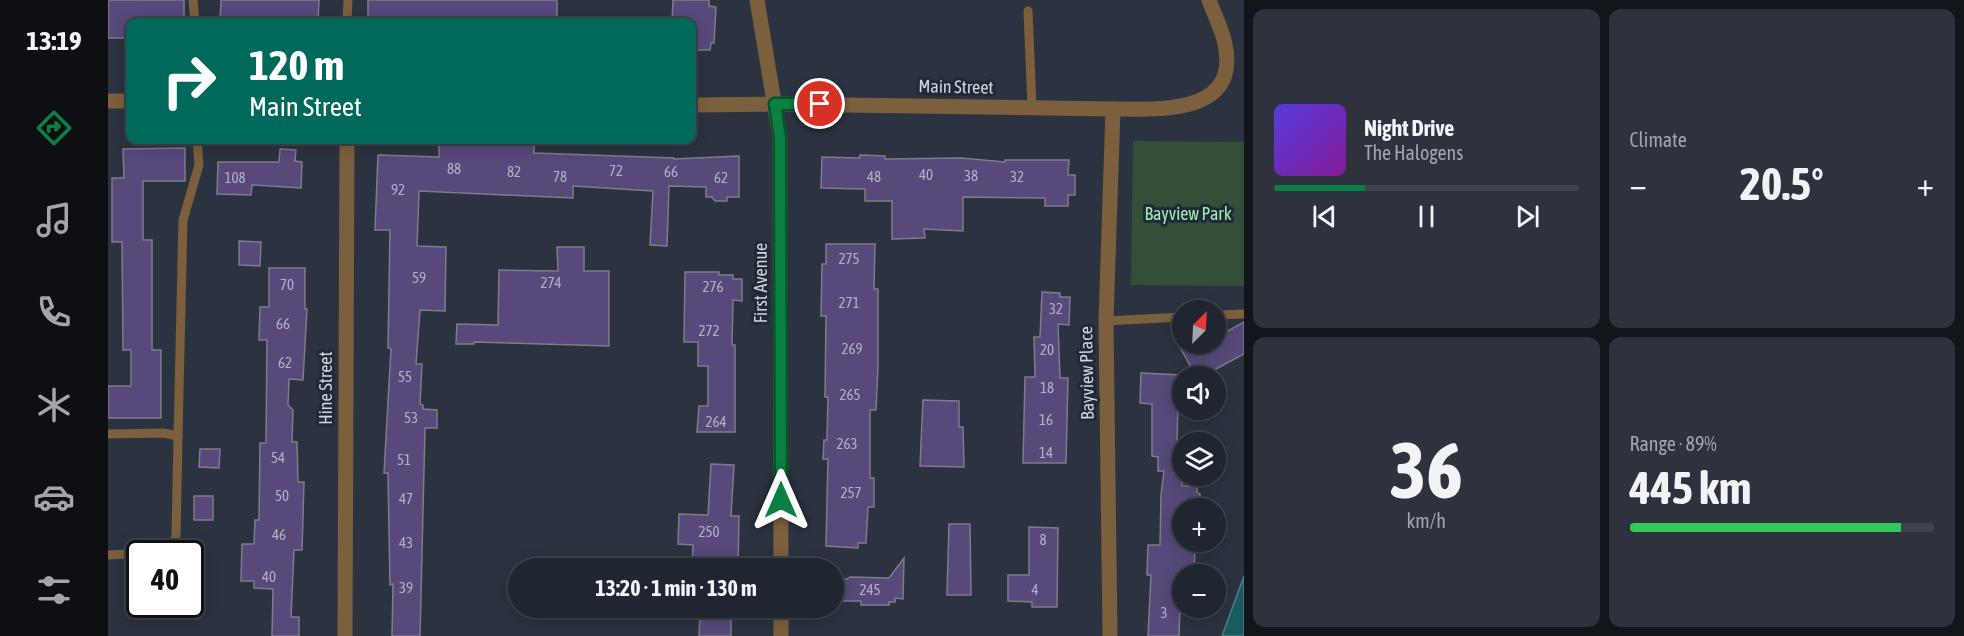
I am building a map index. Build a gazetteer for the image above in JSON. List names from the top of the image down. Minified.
{"streets":{"street":["Main Street","First Avenue","Bayview Place","Hine Street"]},"crossings":[["Main Street","First Avenue"],["Main Street","Bayview Place"]],"parks":["Bayview Park"],"house_numbers":["88","72","82","66","40","38","78","48","32","108","62","92","275","59","274","70","276","271","32","66","272","269","20","62","55","18","265","53","16","264","263","14","54","51","257","50","47","250","46","8","43","40","39","245","4","3"],"north":"top right","page":{"tabs":"13:19","tile":["Climate",["36","km/h"],["Range · 89%","445 km"]],"turn":["120 m","Main Street"],"song":["Night Drive","The Halogens"],"heat":["−","20.5°","+"],"map_buttons":["+","−"],"limit":"40","trip":"13:20 · 1 min · 130 m"}}
